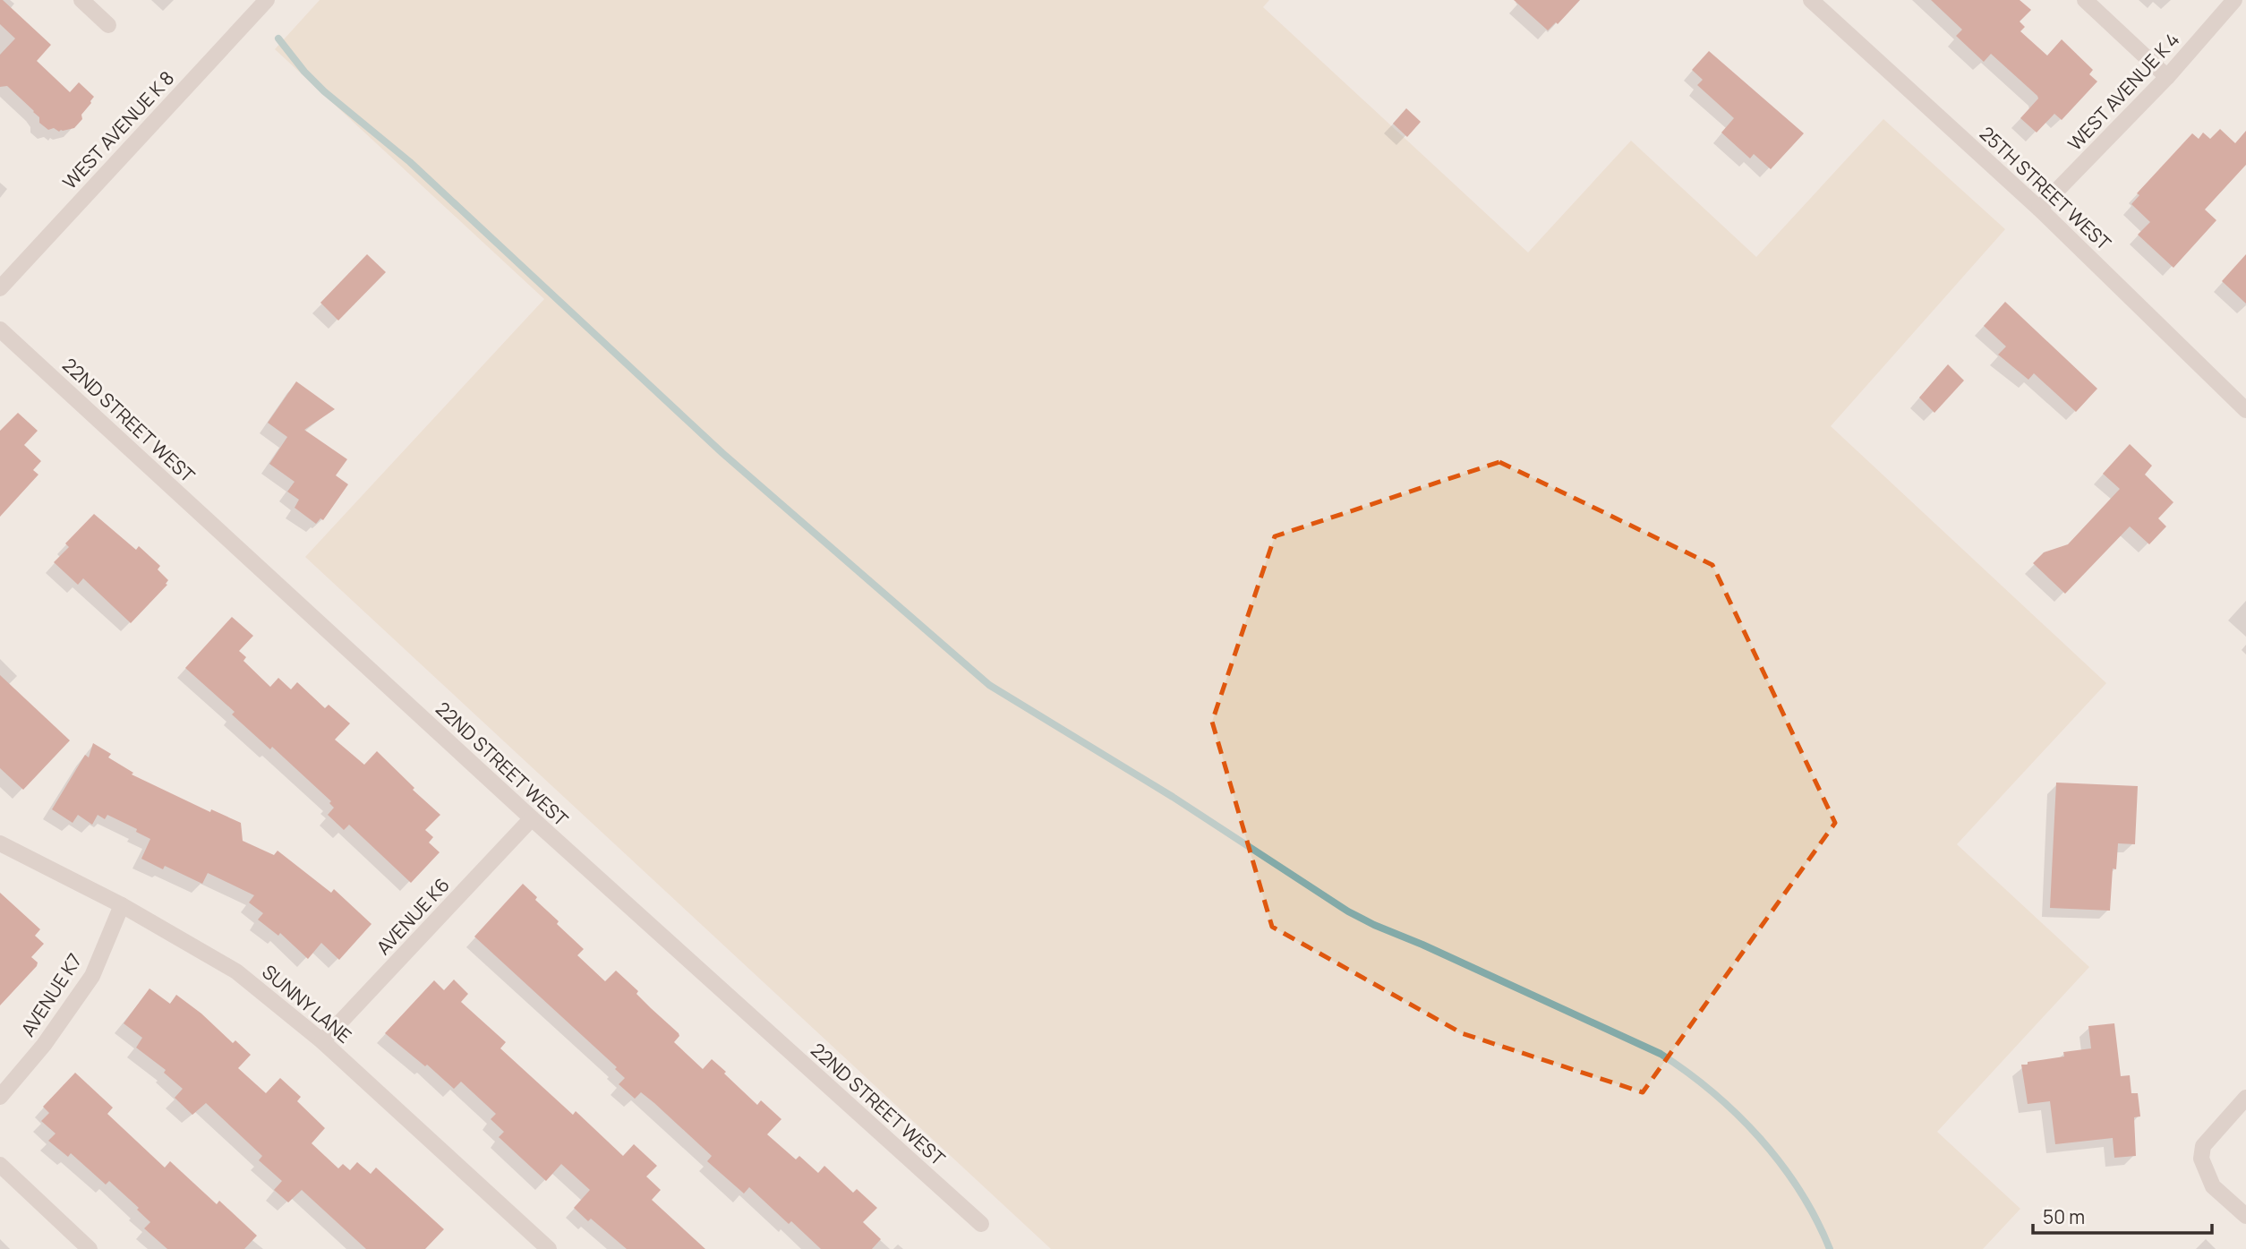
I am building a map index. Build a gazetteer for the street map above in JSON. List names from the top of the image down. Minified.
{"streets":{"street":["WEST AVENUE K 4","WEST AVENUE K 8","25TH STREET WEST","22ND STREET WEST","AVENUE K6","AVENUE K7","SUNNY LANE"]},"crossings":[["WEST AVENUE K 4","25TH STREET WEST"],["22ND STREET WEST","AVENUE K6"],["AVENUE K6","SUNNY LANE"],["AVENUE K7","SUNNY LANE"]],"scale_bar":"50 m"}
